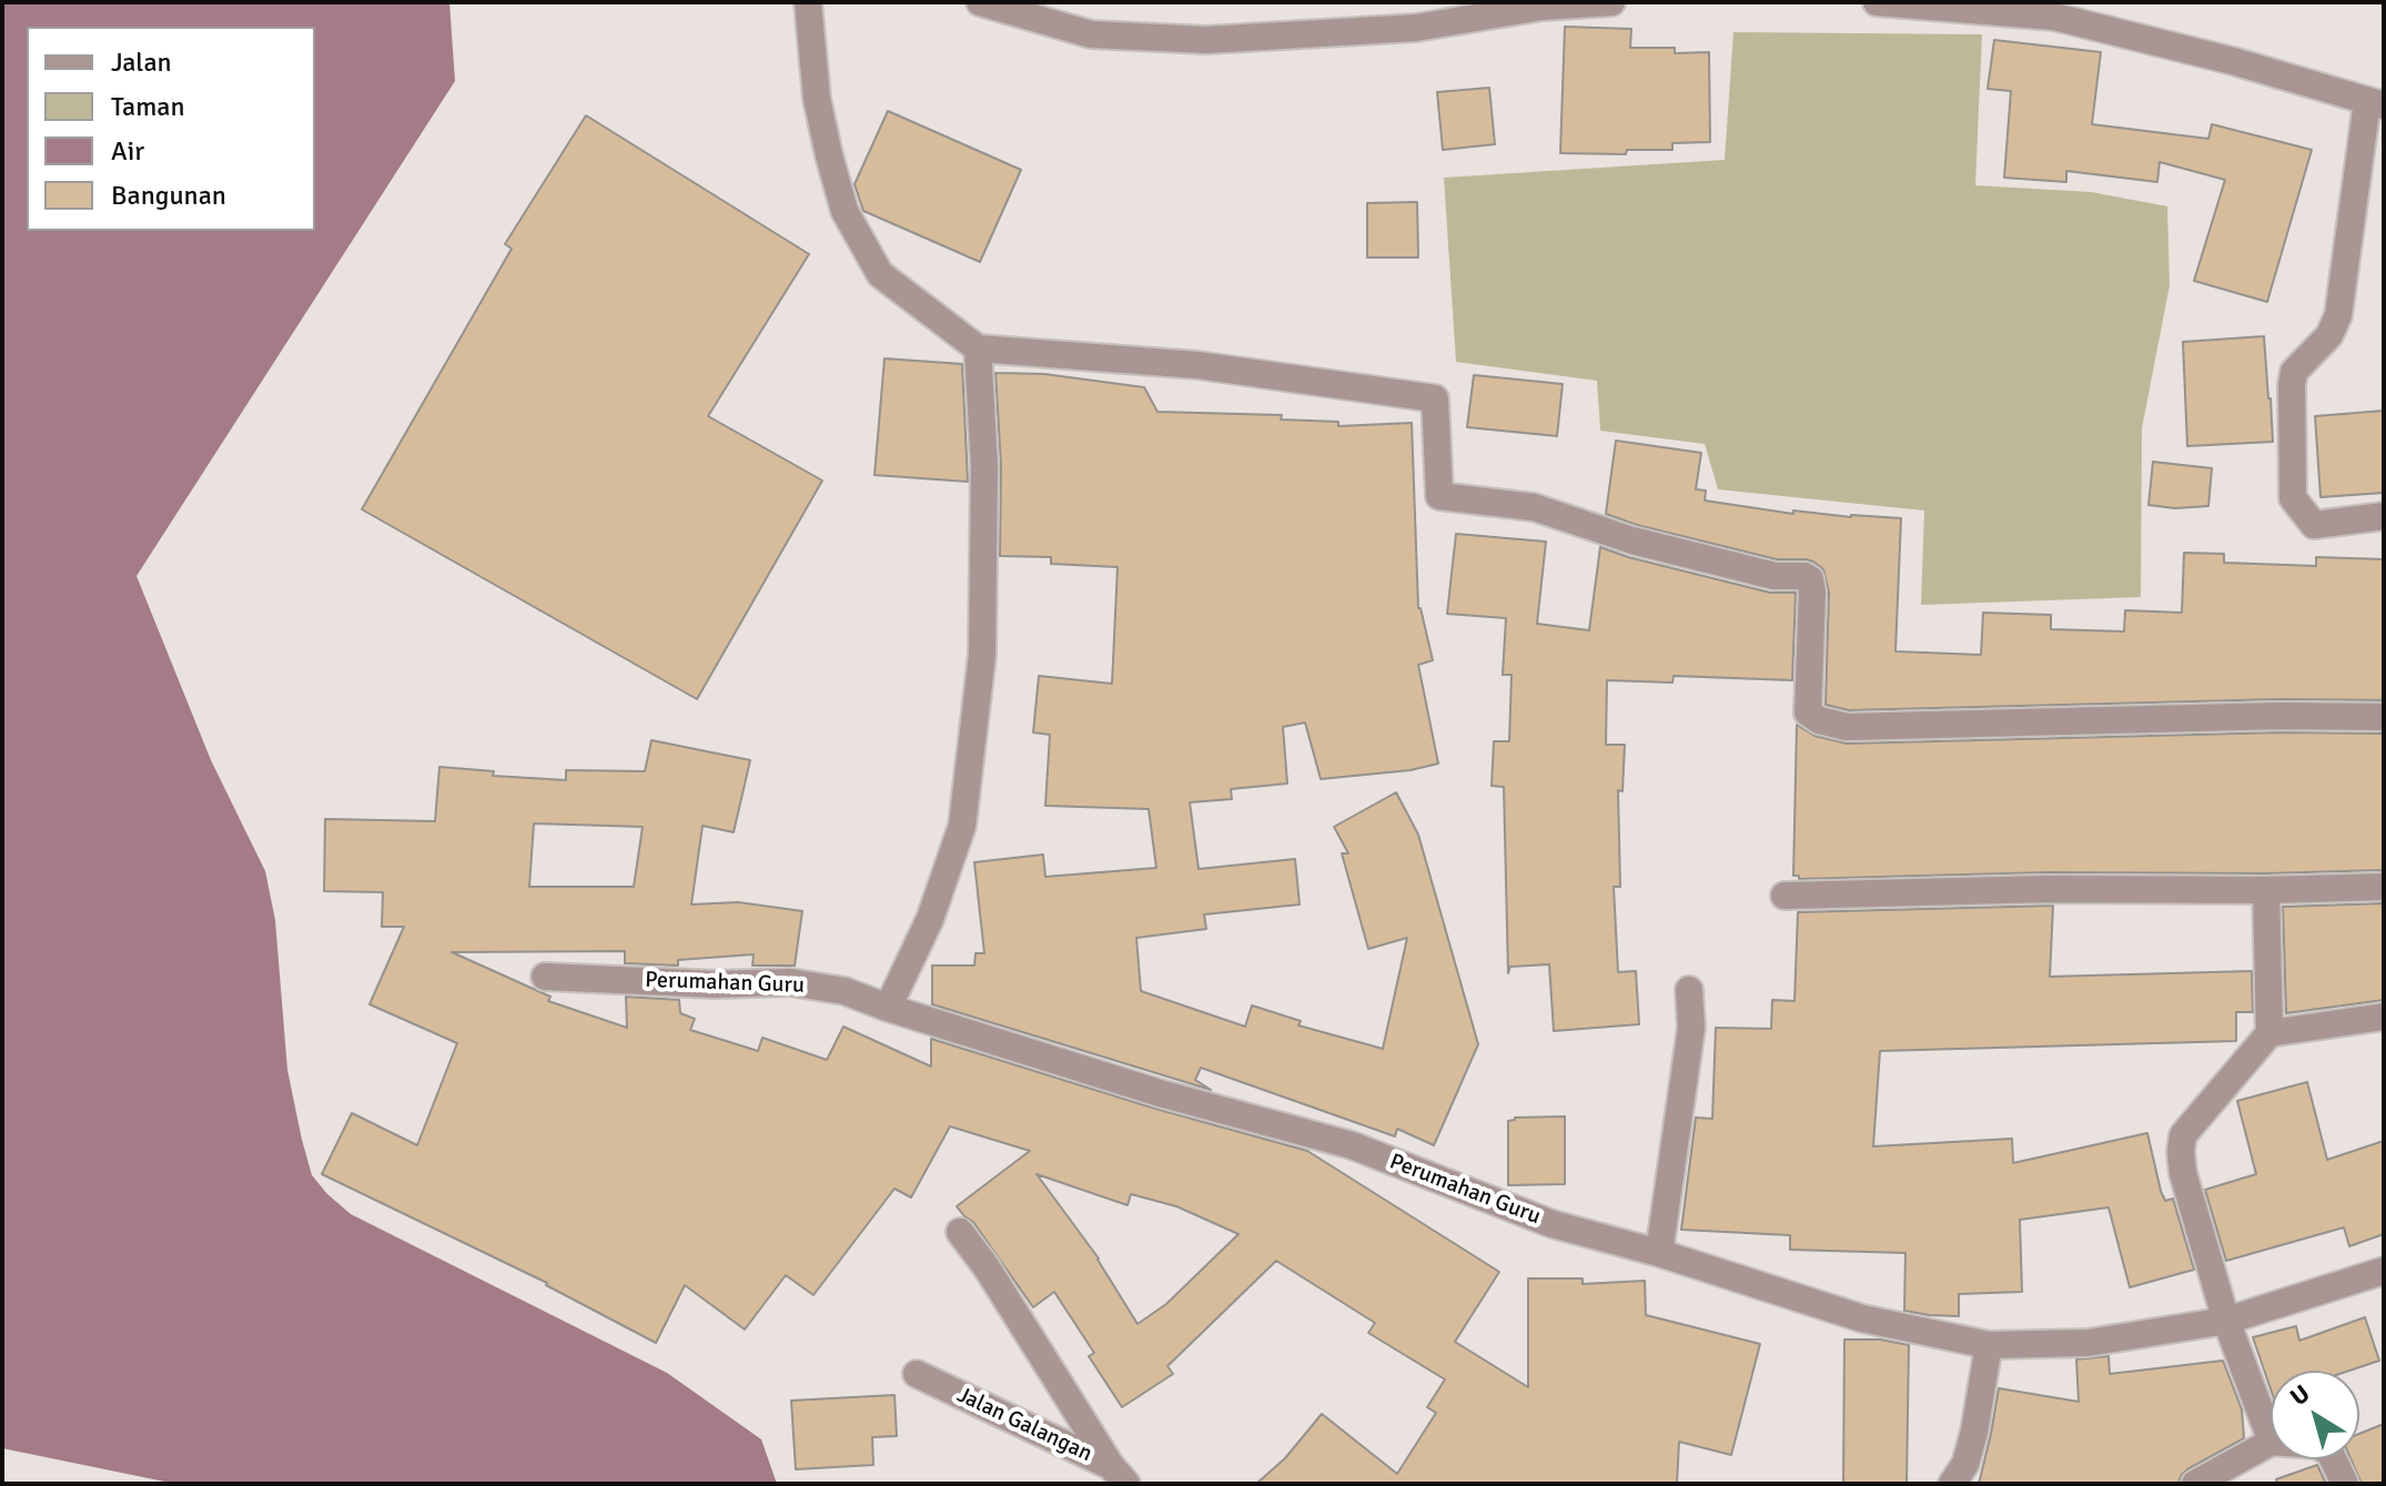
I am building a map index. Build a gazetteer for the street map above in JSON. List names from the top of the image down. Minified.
{"streets":{"street":["Perumahan Guru","Jalan Galangan"]},"legend":["Jalan","Taman","Air","Bangunan"],"north":"top left"}
